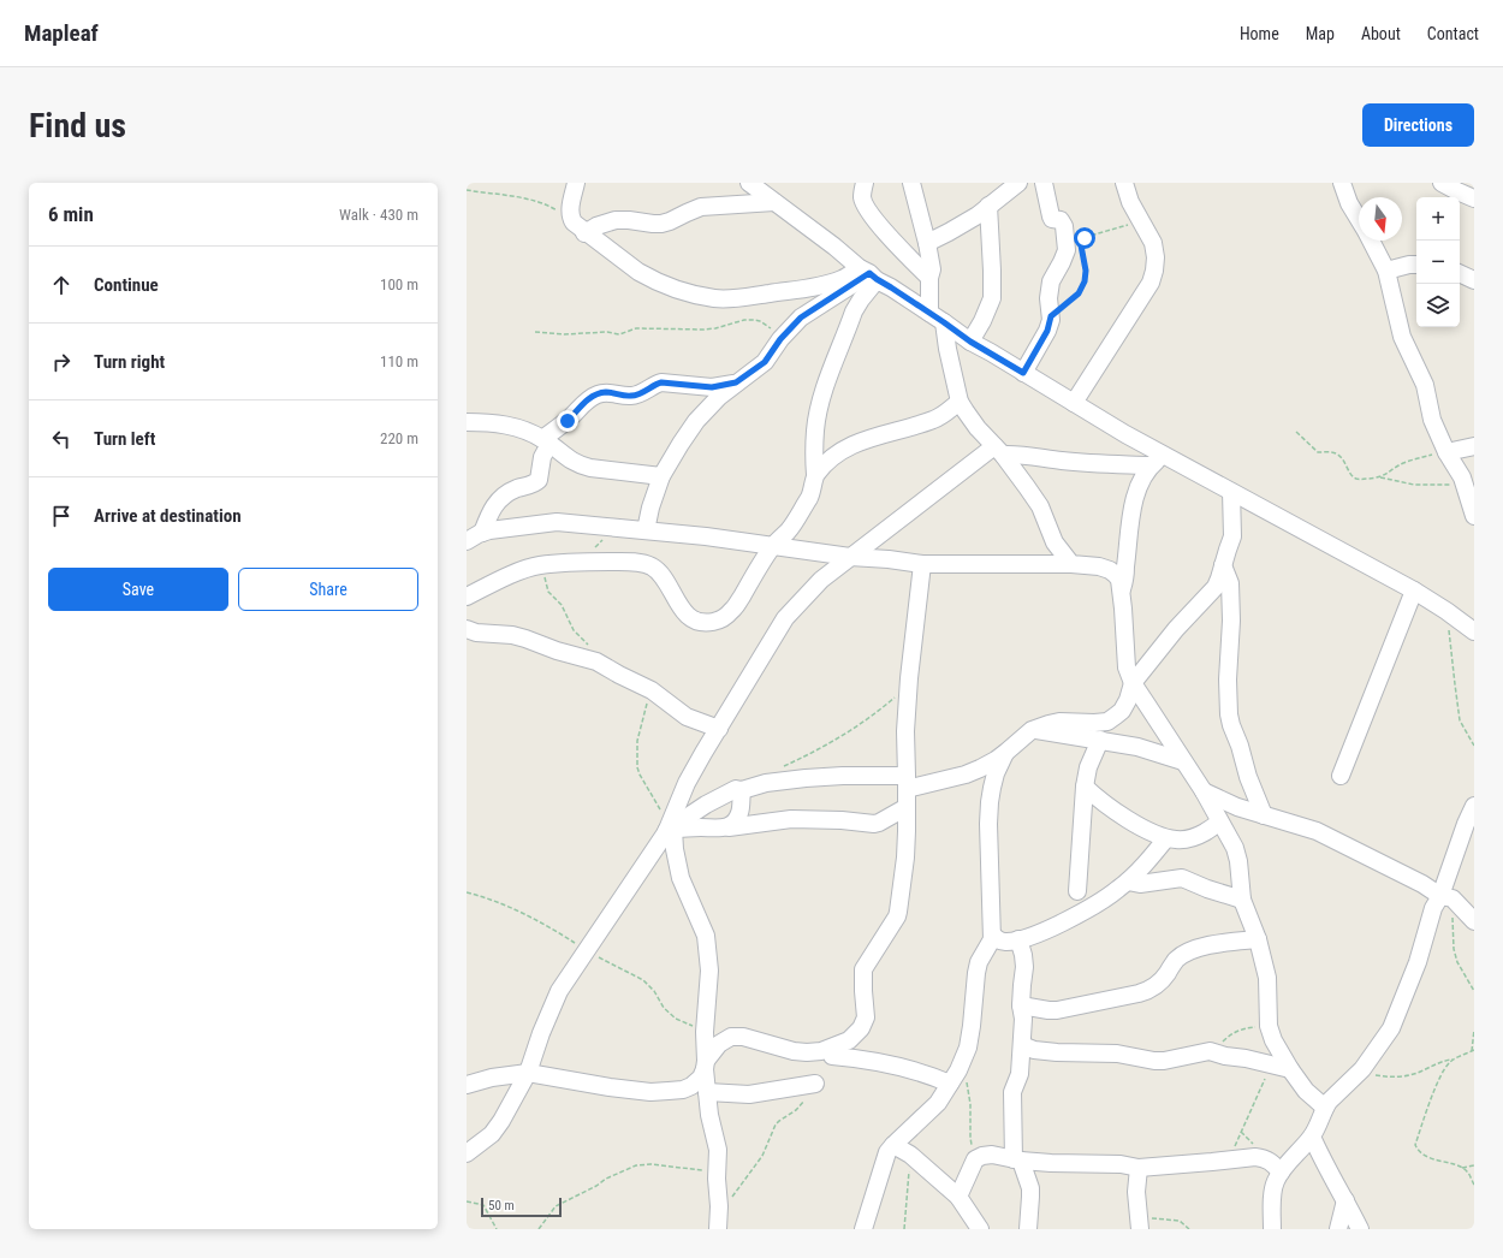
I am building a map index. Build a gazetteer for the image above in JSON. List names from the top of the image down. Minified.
{"scale_bar":"50 m","north":"bottom","page":{"header":"Mapleaf","nav":["Home","Map","About","Contact"],"buttons":["Directions",["Save","Share"]],"title":"Find us","heading":["6 min","Walk · 430 m"],"map_buttons":["+","−"],"list":[["Continue","100 m"],["Turn right","110 m"],["Turn left","220 m"],"Arrive at destination"],"scale":"50 m"}}
